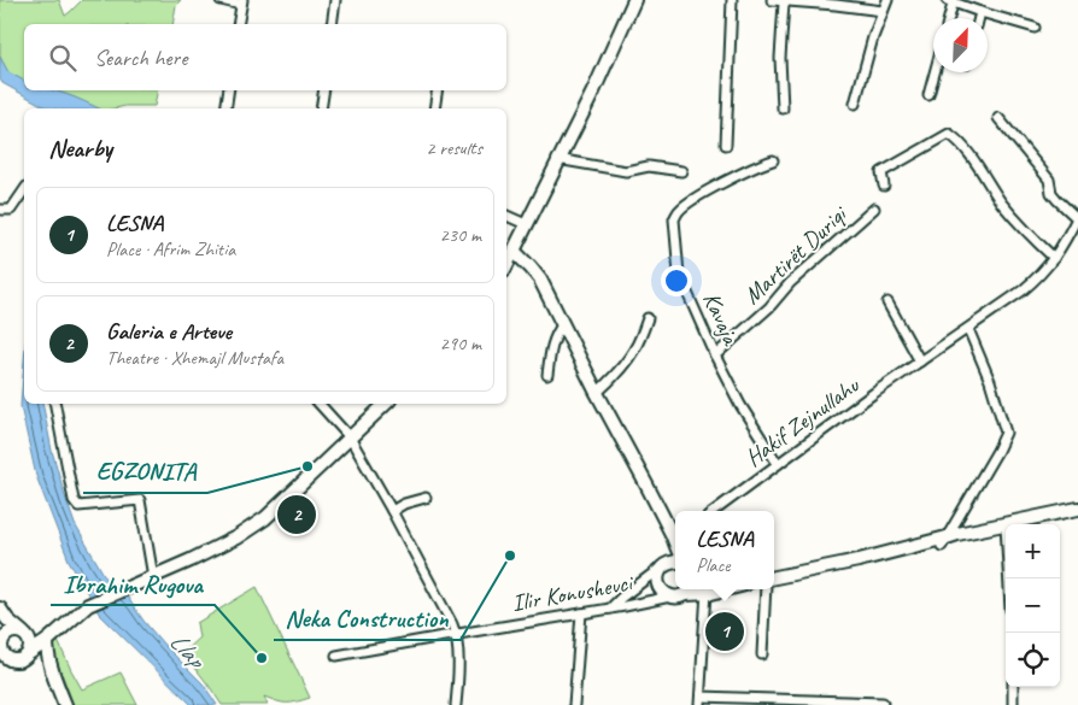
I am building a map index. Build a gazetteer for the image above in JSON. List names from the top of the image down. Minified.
{"streets":{"street":["Martirët Duriqi","Kavaja","Hakif Zejnullahu","Ilir Konushevci"]},"crossings":[["Martirët Duriqi","Kavaja"],["Kavaja","Hakif Zejnullahu"]],"water":["Llap"],"places":["EGZONITA","Neka Construction","Ibrahim Rugova"],"north":"top right","page":{"search":"Search here","heading":["Nearby","2 results"],"list":[{"mark":"1","name":"LESNA","note":"Place · Afrim Zhitia","value":"230 m"},{"mark":"2","name":"Galeria e Arteve","note":"Theatre · Xhemajl Mustafa","value":"290 m"}],"pins":["2","1"],"popup":["LESNA","Place"],"map_buttons":["+","−"]}}
